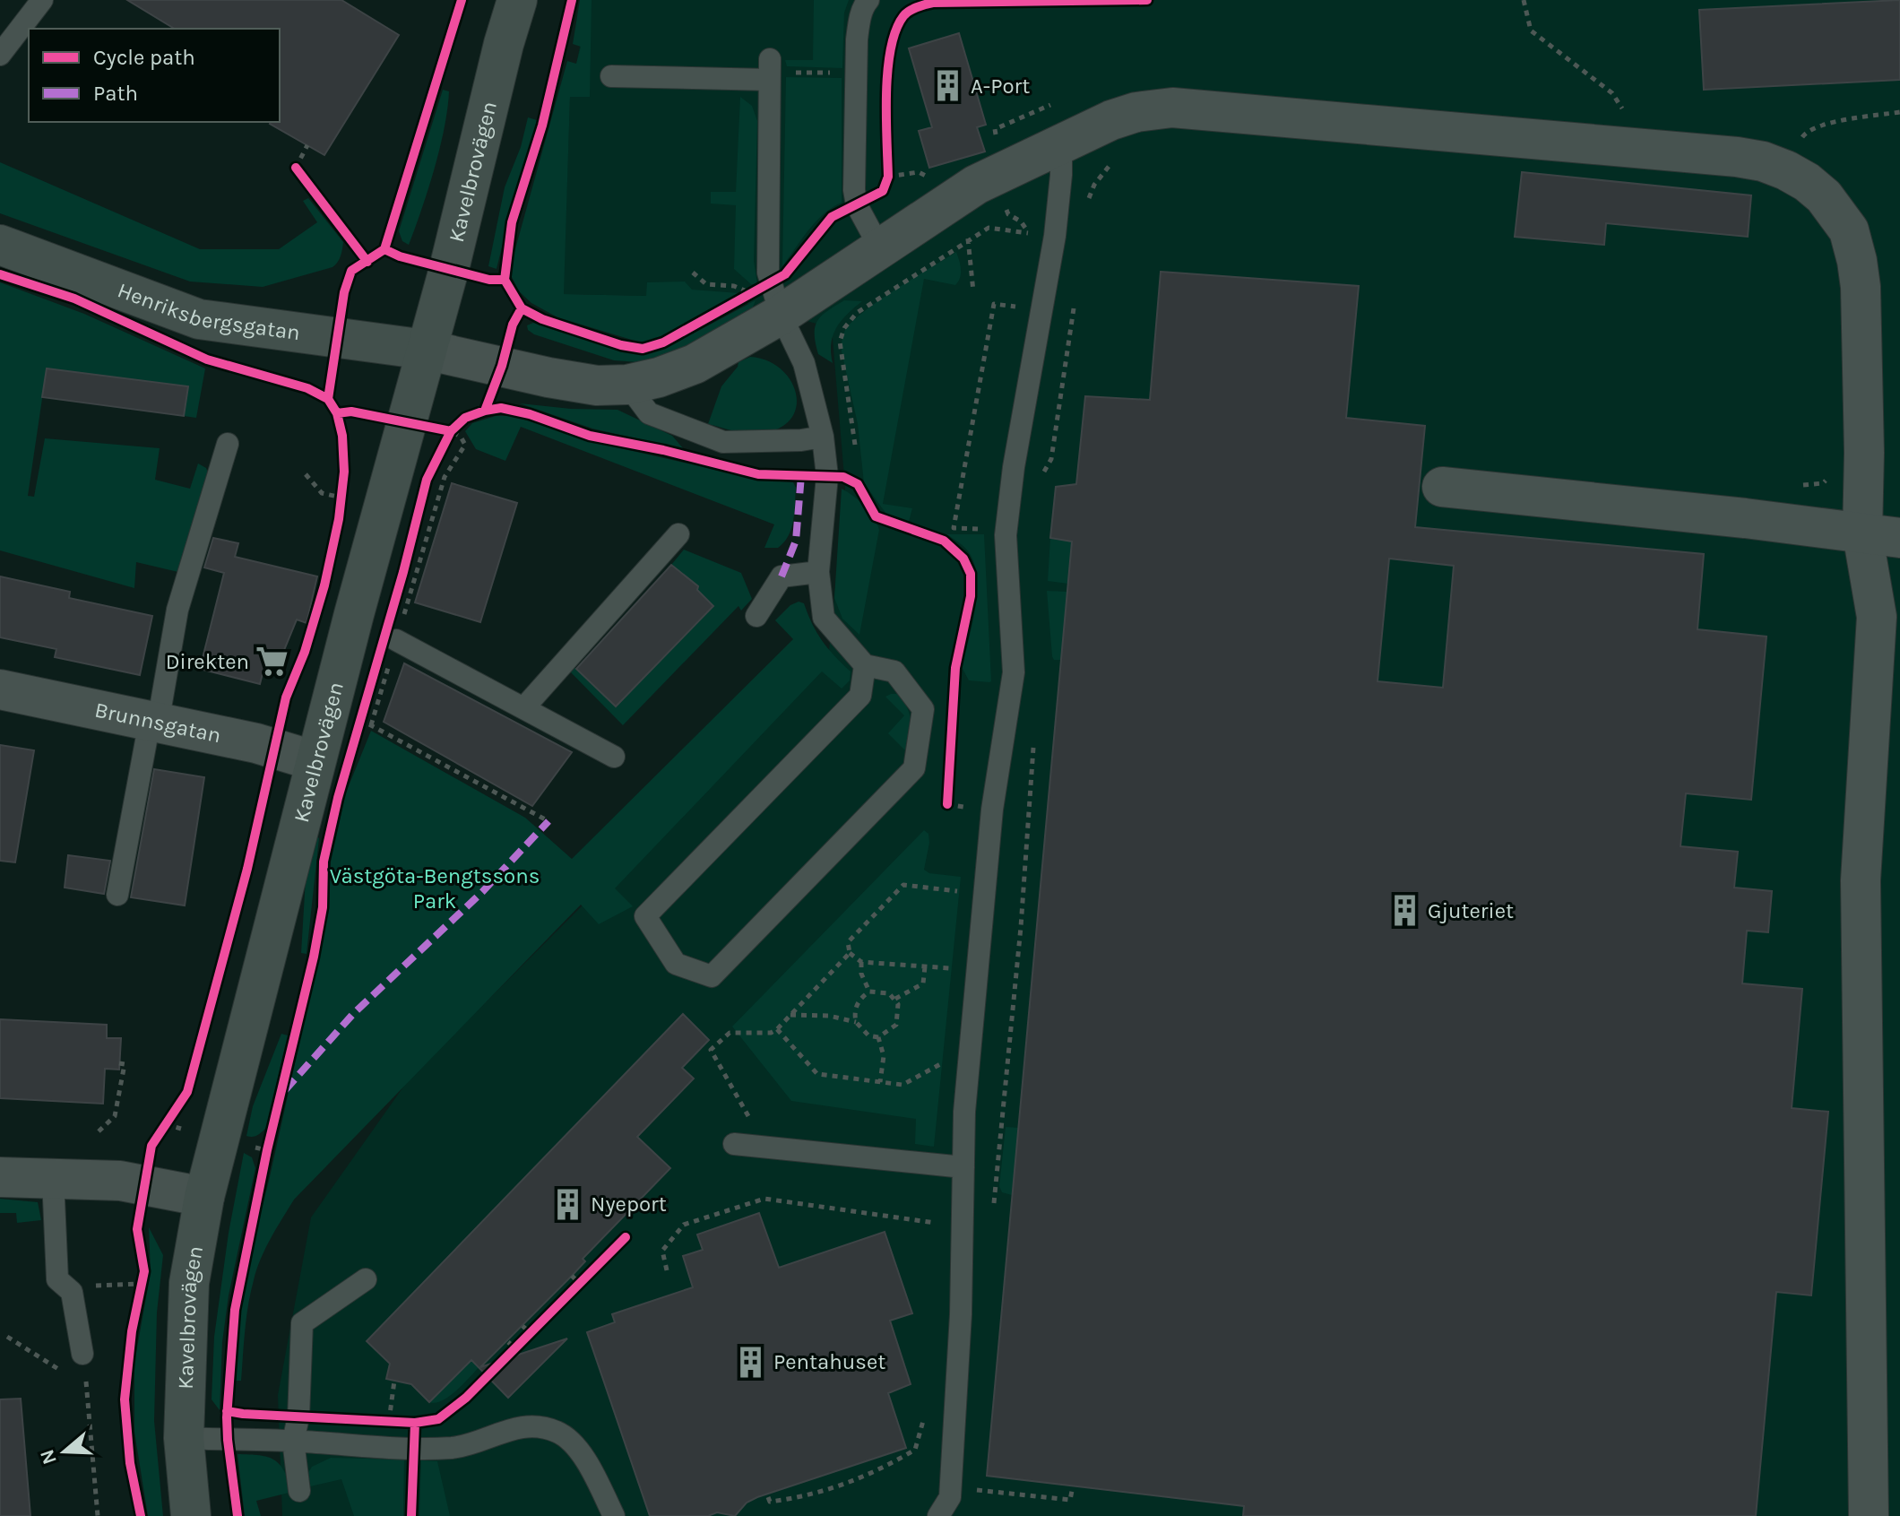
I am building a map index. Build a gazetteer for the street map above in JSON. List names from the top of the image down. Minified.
{"streets":{"main road":["Kavelbrovägen","Henriksbergsgatan"],"street":["Brunnsgatan"]},"crossings":[["Kavelbrovägen","Henriksbergsgatan"],["Kavelbrovägen","Brunnsgatan"]],"parks":["Västgöta-Bengtssons Park"],"places":{"building":["A-Port","Gjuteriet","Nyeport","Pentahuset"],"supermarket":["Direkten"]},"legend":["Cycle path","Path"],"north":"left"}
